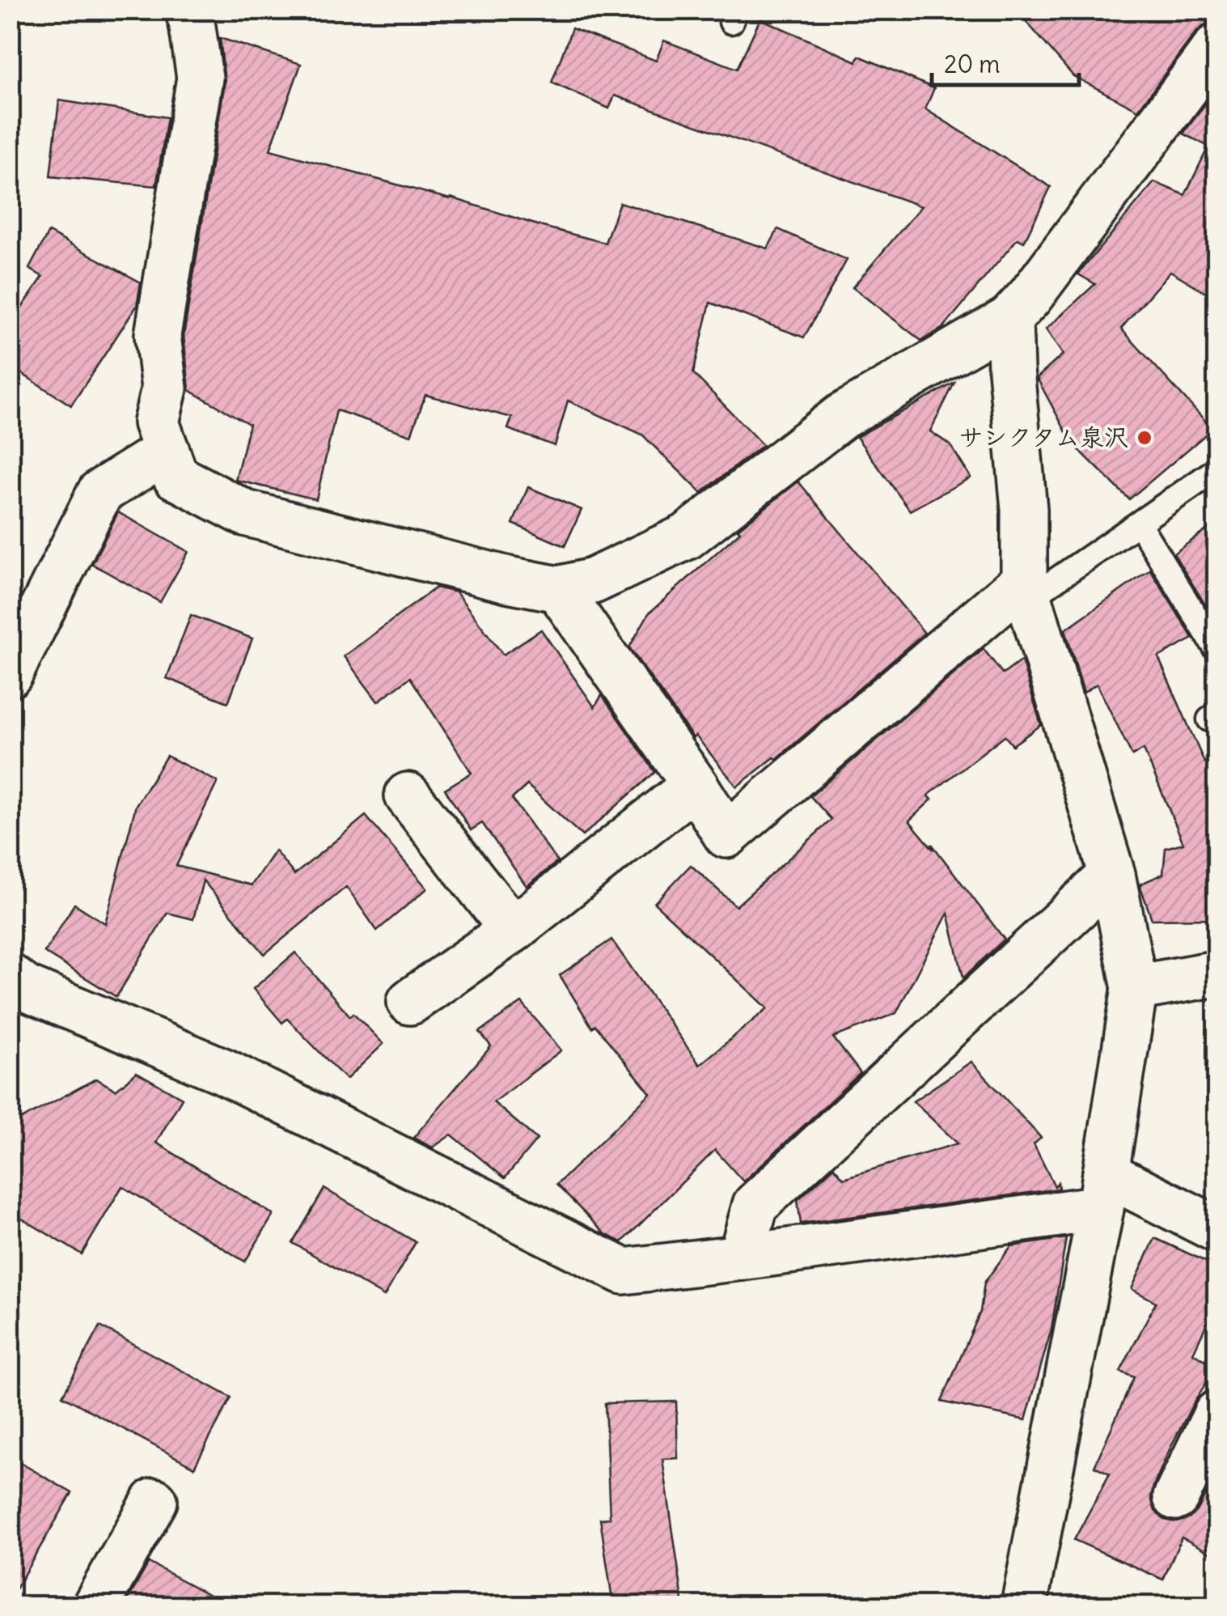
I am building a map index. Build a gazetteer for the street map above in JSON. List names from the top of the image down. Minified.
{"places":["サンクタム泉沢"],"scale_bar":"20 m"}
